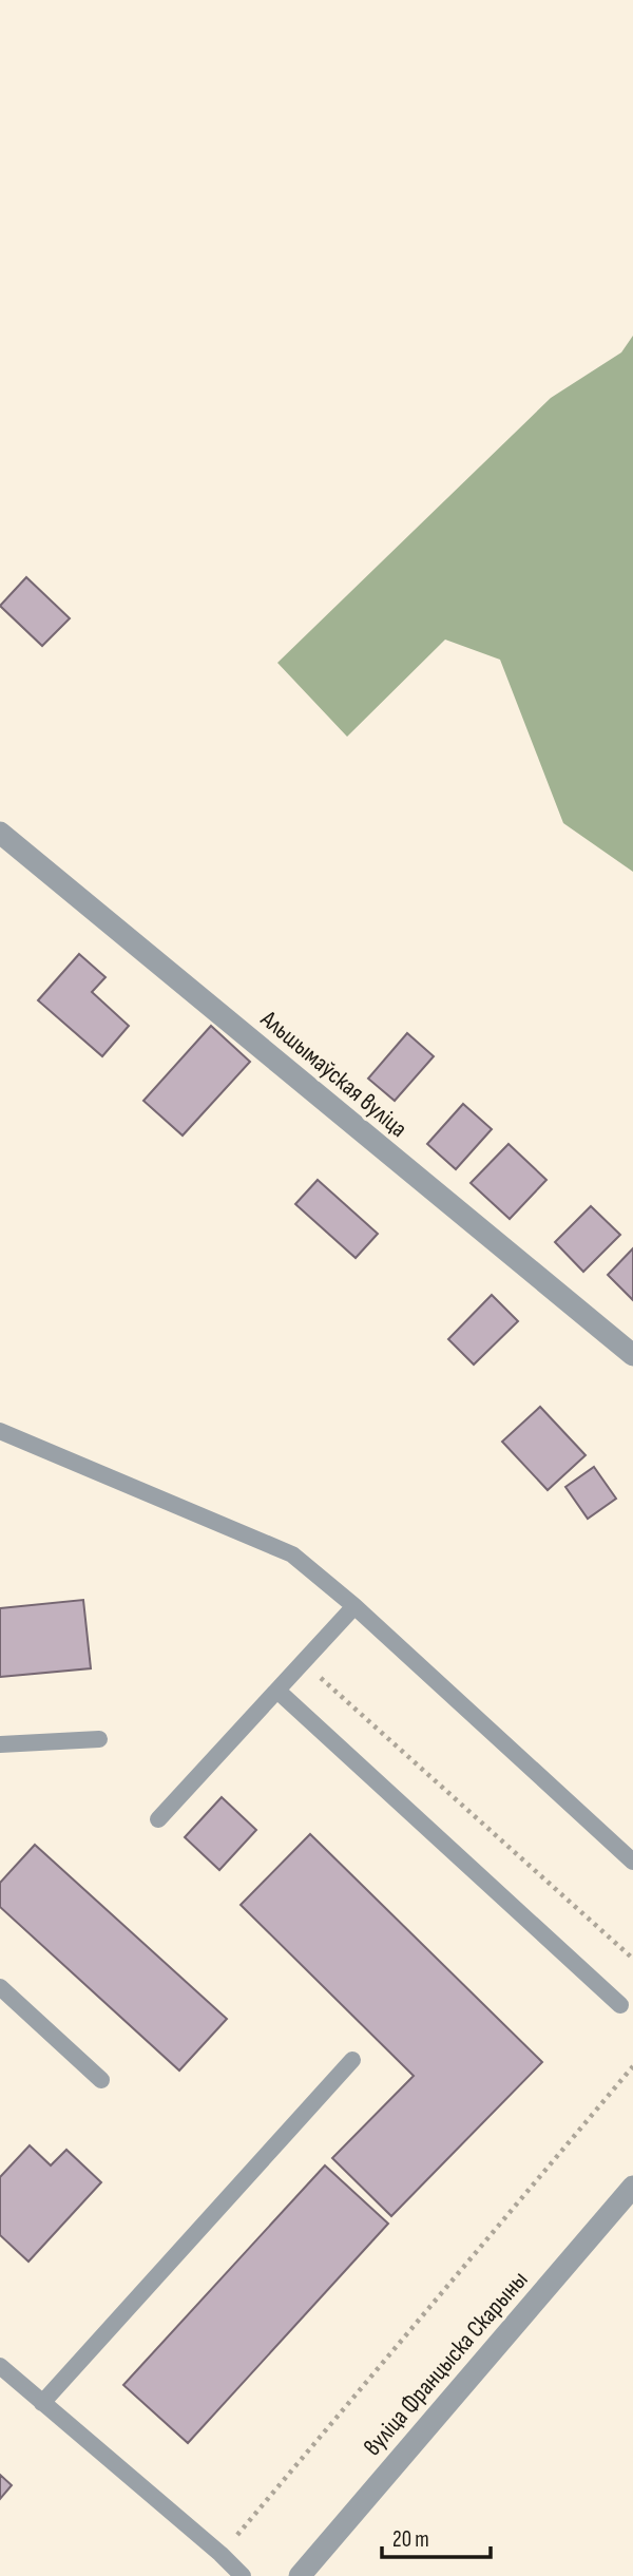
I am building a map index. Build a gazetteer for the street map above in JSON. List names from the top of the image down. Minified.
{"streets":{"street":["Альшымаўская вуліца","вуліца Францыска Скарыны"]},"scale_bar":"20 m"}
